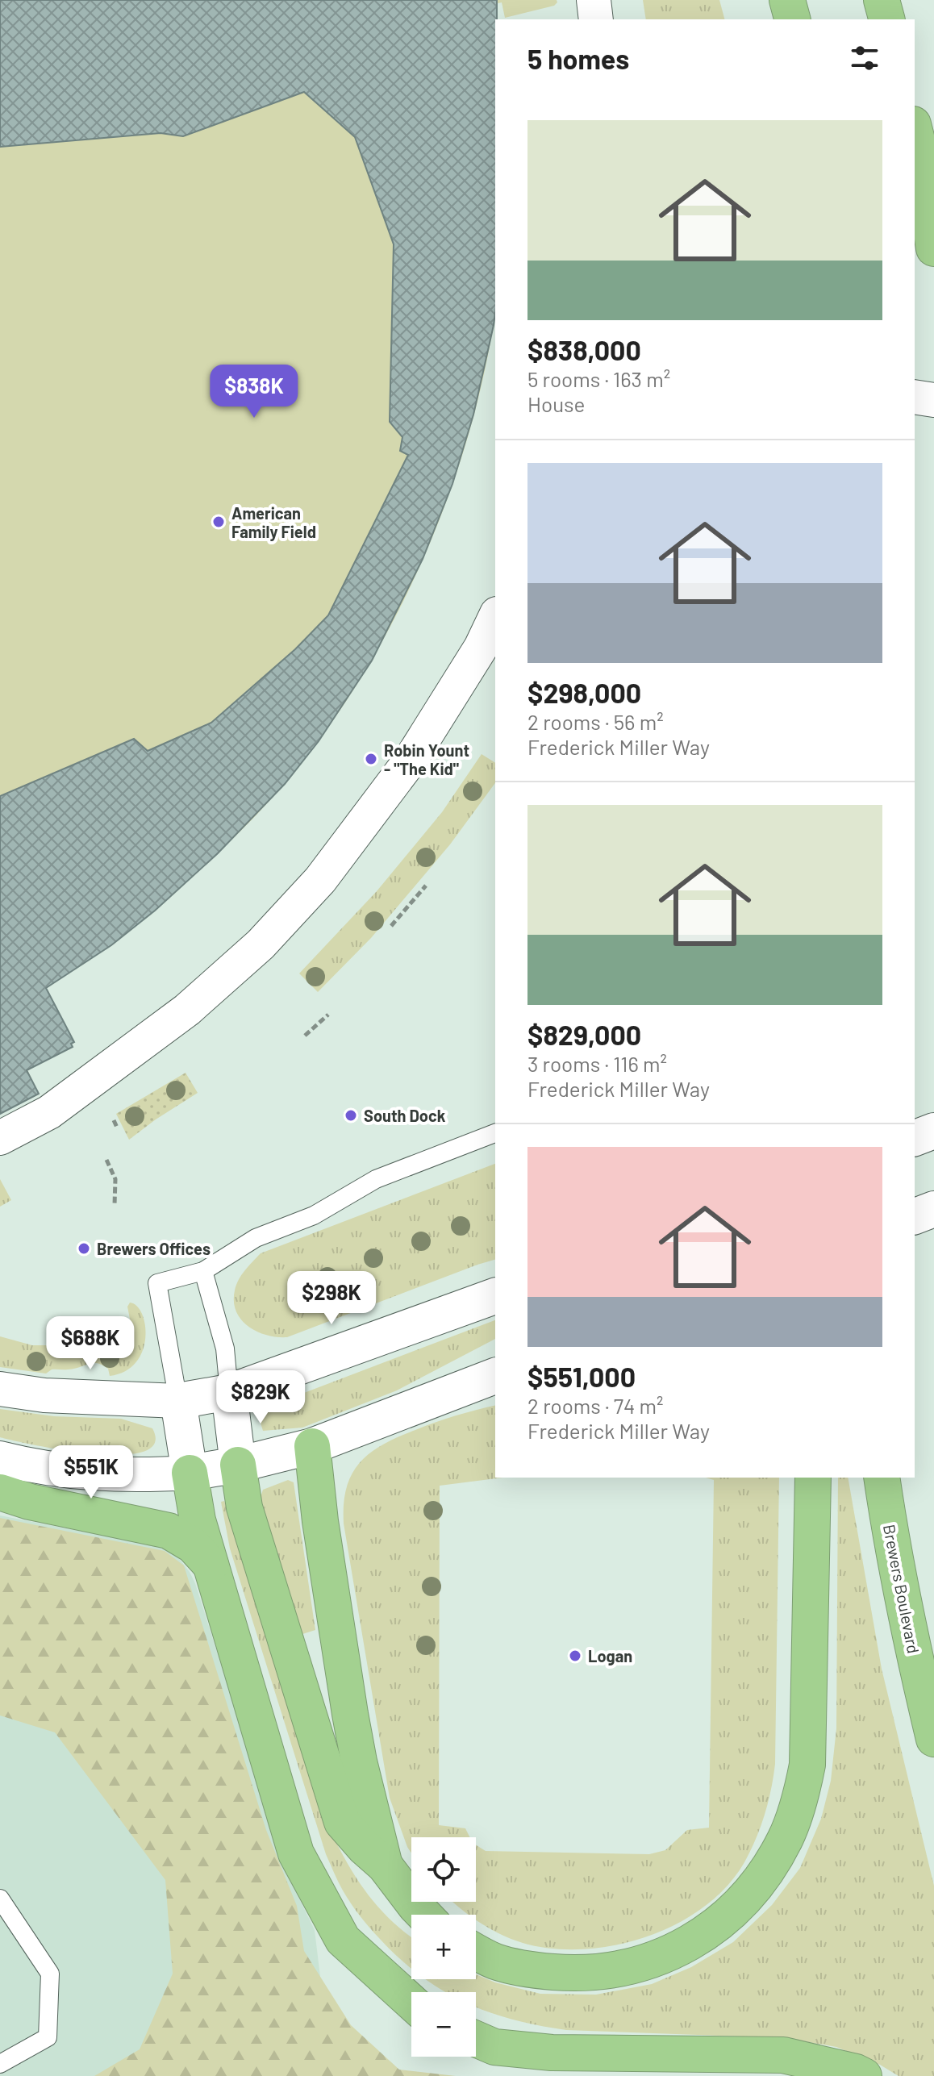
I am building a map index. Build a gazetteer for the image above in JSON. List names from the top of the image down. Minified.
{"streets":{"highway":["Brewers Boulevard"]},"places":["American Family Field","Robin Yount - \"The Kid\"","South Dock","Brewers Offices","Logan"],"page":{"heading":"5 homes","list":[{"name":"$838,000","note":"5 rooms · 163 m² · House"},{"name":"$298,000","note":"2 rooms · 56 m² · Frederick Miller Way"},{"name":"$829,000","note":"3 rooms · 116 m² · Frederick Miller Way"},{"name":"$551,000","note":"2 rooms · 74 m² · Frederick Miller Way"}],"price":["$838K","$298K","$688K","$829K","$551K"],"map_buttons":["+","−"]}}
